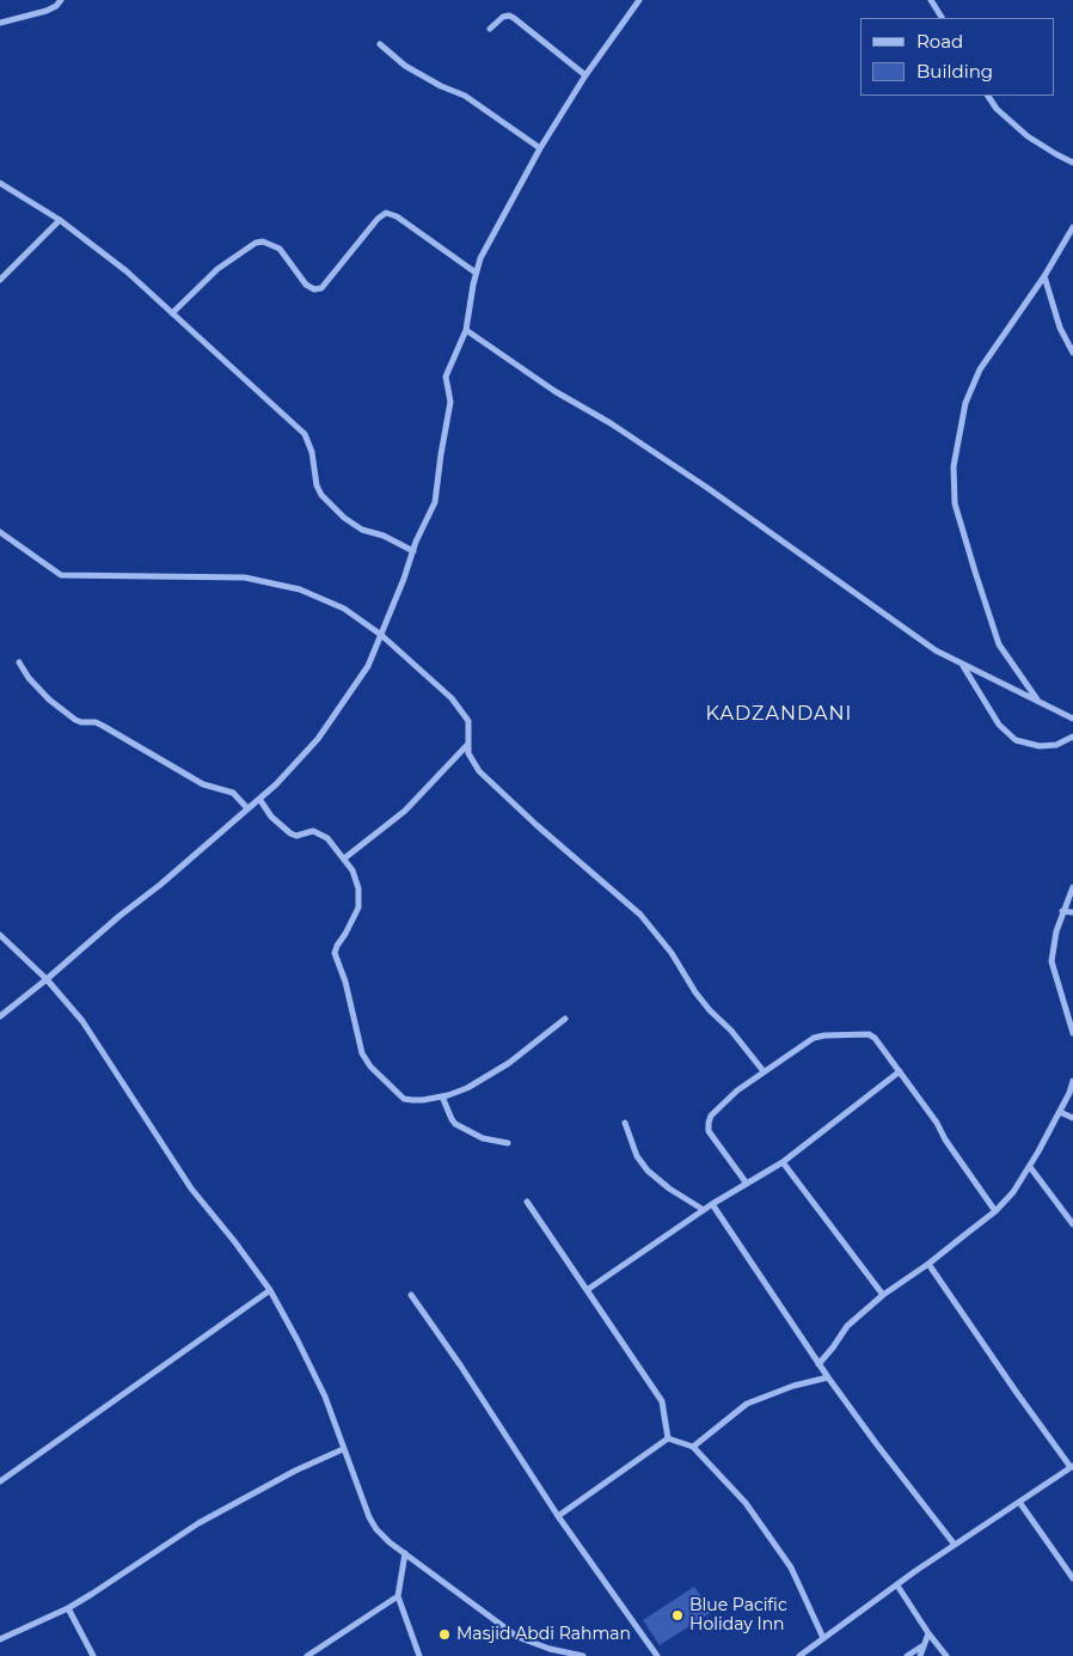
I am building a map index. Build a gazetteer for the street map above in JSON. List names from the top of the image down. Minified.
{"districts":["KADZANDANI"],"places":["Blue Pacific Holiday Inn","Masjid Abdi Rahman"],"legend":["Road","Building"]}
